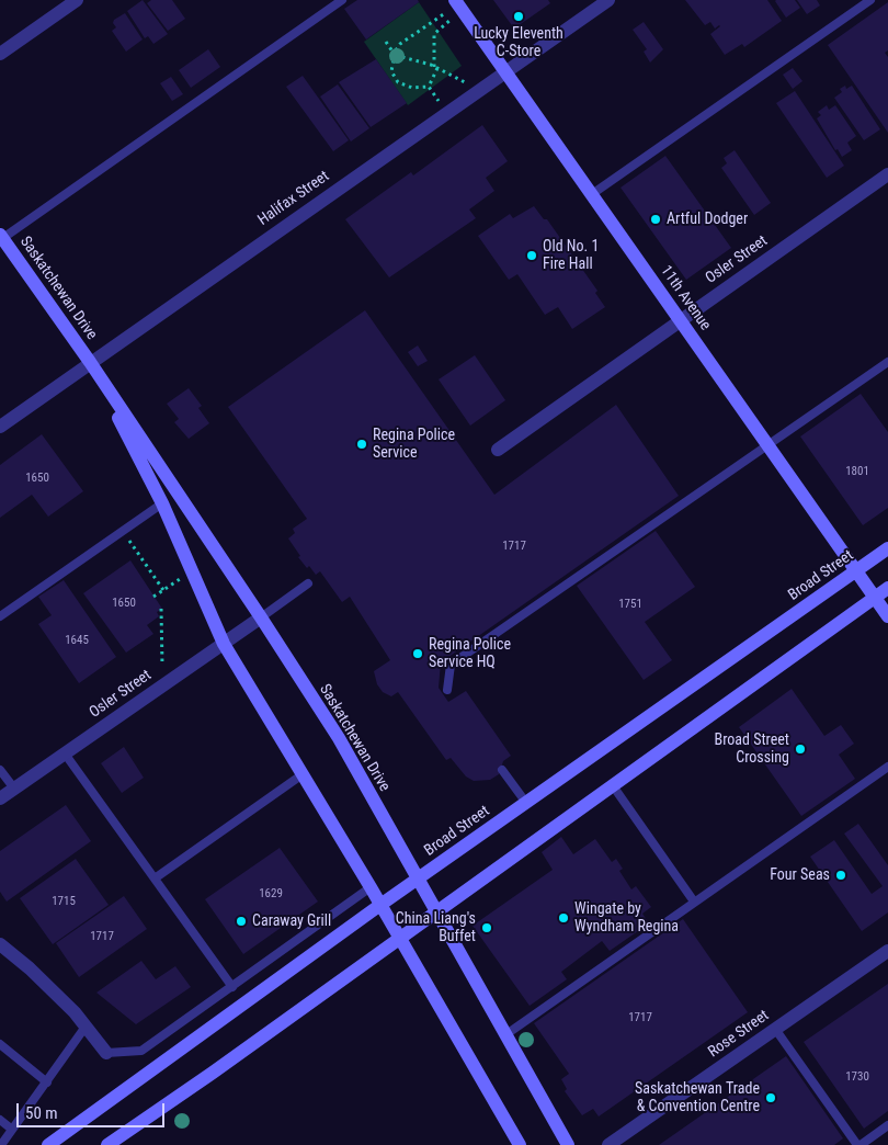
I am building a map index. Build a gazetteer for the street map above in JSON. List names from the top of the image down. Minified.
{"streets":{"main road":["Saskatchewan Drive","11th Avenue","Broad Street"],"street":["Halifax Street","Osler Street","Rose Street"]},"crossings":[["Halifax Street","Saskatchewan Drive"],["Halifax Street","11th Avenue"],["Osler Street","Saskatchewan Drive"],["Osler Street","11th Avenue"],["Saskatchewan Drive","Broad Street"],["11th Avenue","Broad Street"]],"places":["Lucky Eleventh C-Store","Artful Dodger","Old No. 1 Fire Hall","Regina Police Service","Regina Police Service HQ","Broad Street Crossing","Four Seas","Wingate by Wyndham Regina","Caraway Grill","China Liang's Buffet","Saskatchewan Trade & Convention Centre"],"house_numbers":["1801","1650","1717","1650","1751","1645","1629","1715","1717","1717","1730"],"scale_bar":"50 m"}
